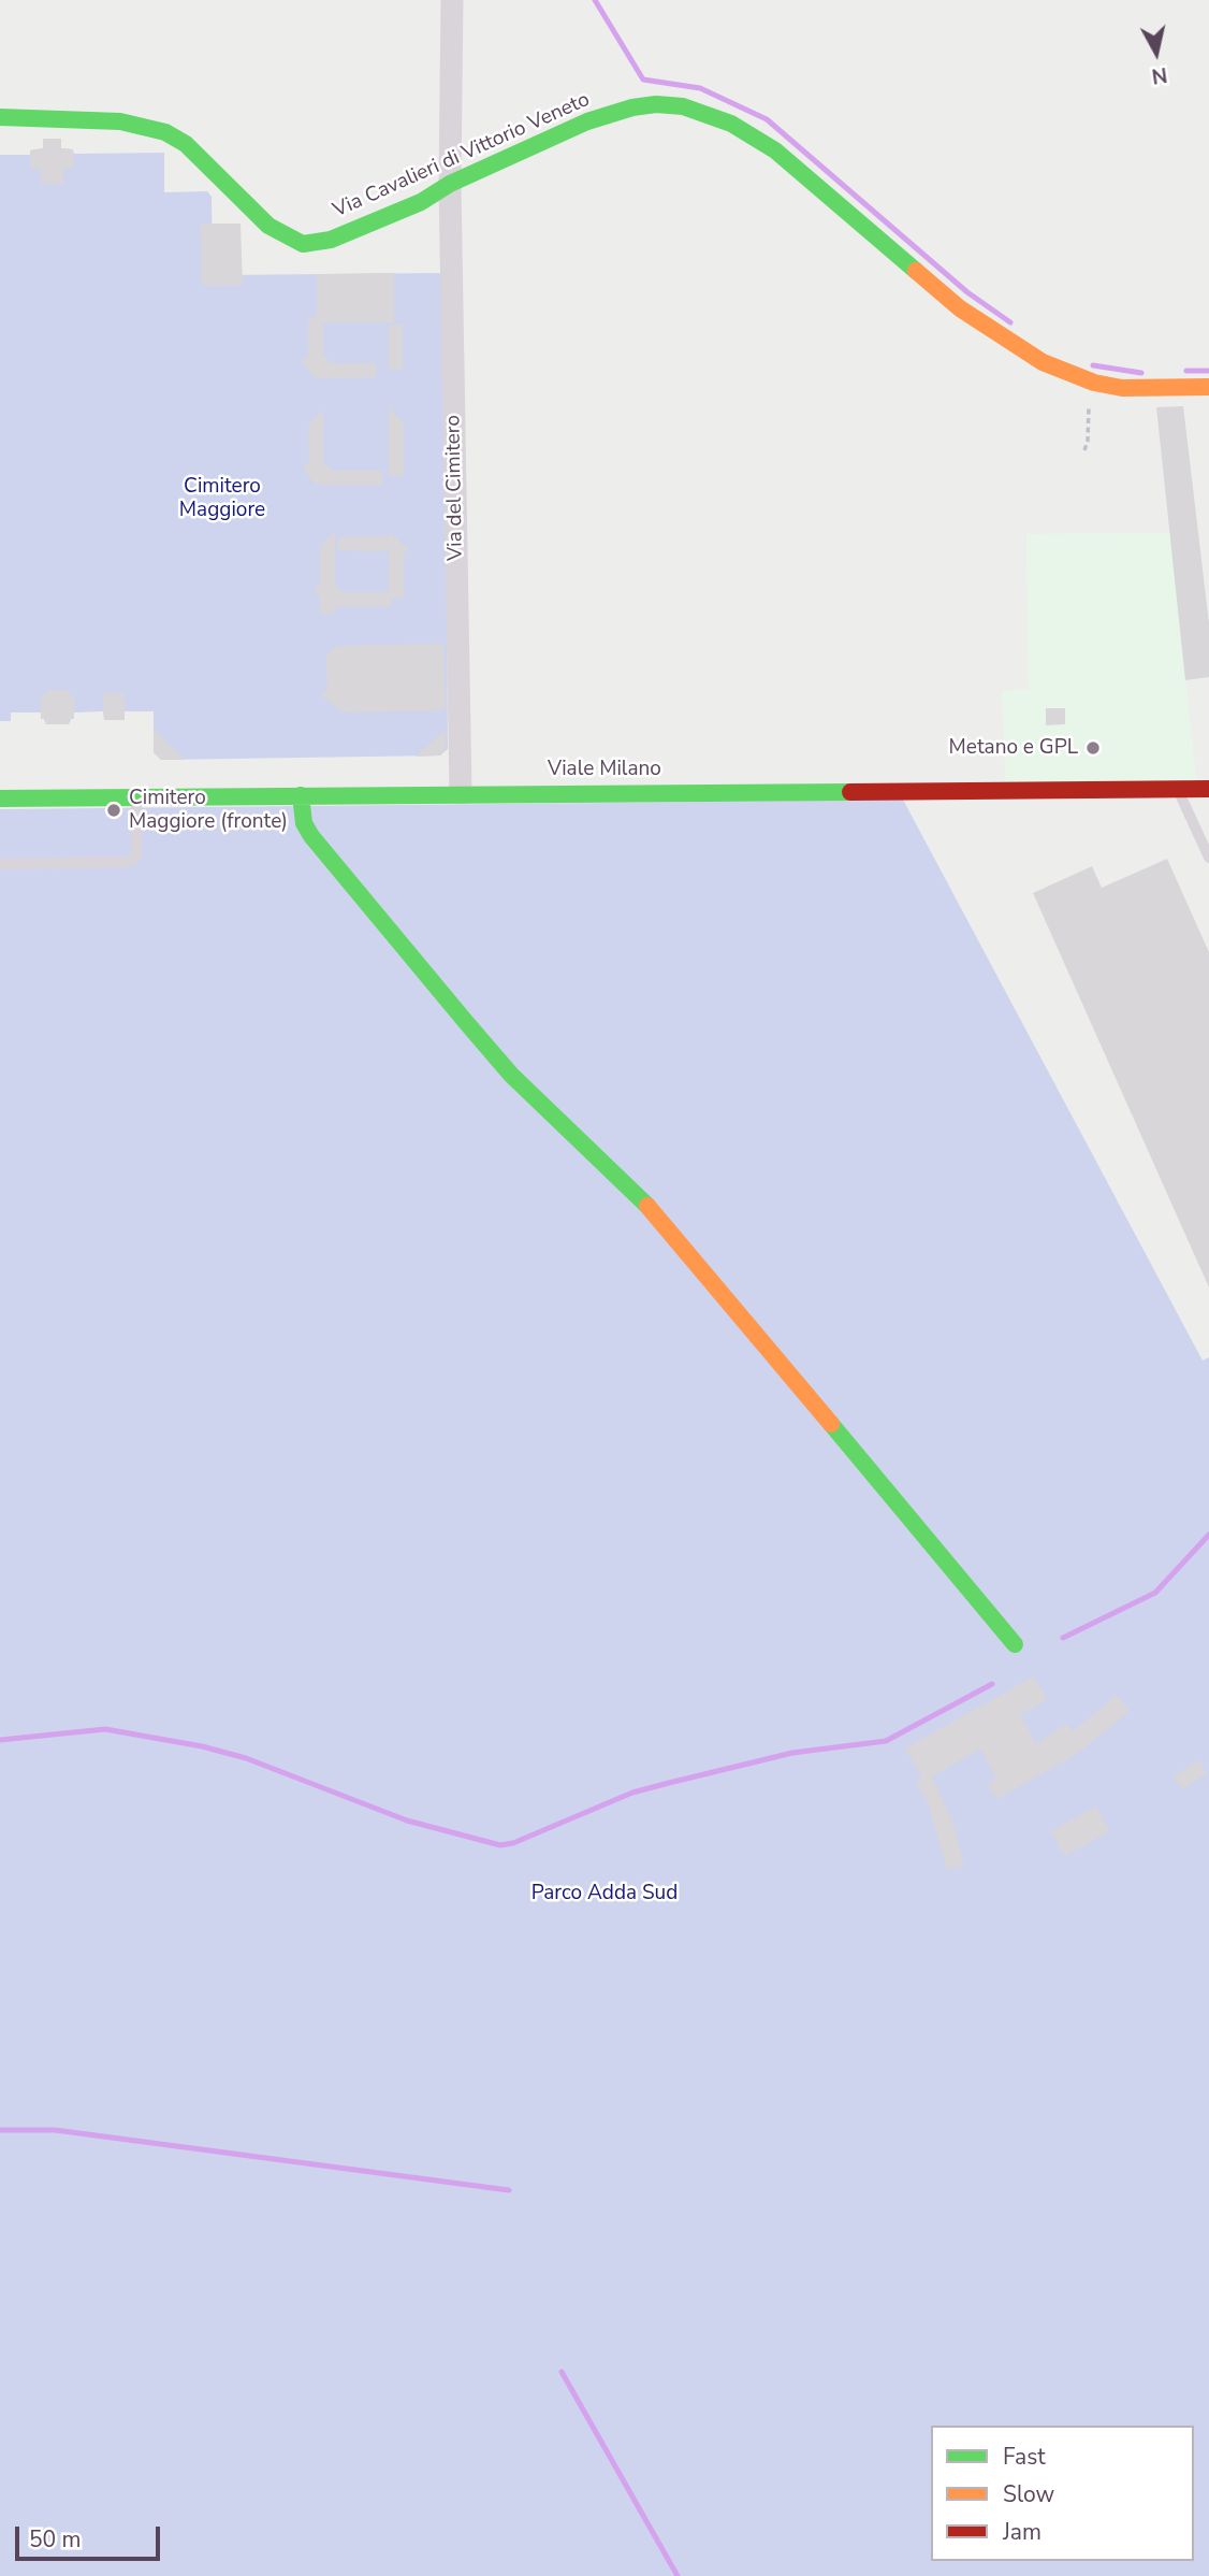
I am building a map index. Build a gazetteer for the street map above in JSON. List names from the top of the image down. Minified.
{"streets":{"street":["Via Cavalieri di Vittorio Veneto","Via del Cimitero","Viale Milano"]},"crossings":[["Via Cavalieri di Vittorio Veneto","Via del Cimitero"],["Via del Cimitero","Viale Milano"]],"parks":["Cimitero Maggiore","Parco Adda Sud"],"places":["Metano e GPL","Cimitero Maggiore (fronte)"],"legend":["Fast","Slow","Jam"],"scale_bar":"50 m","north":"bottom"}
